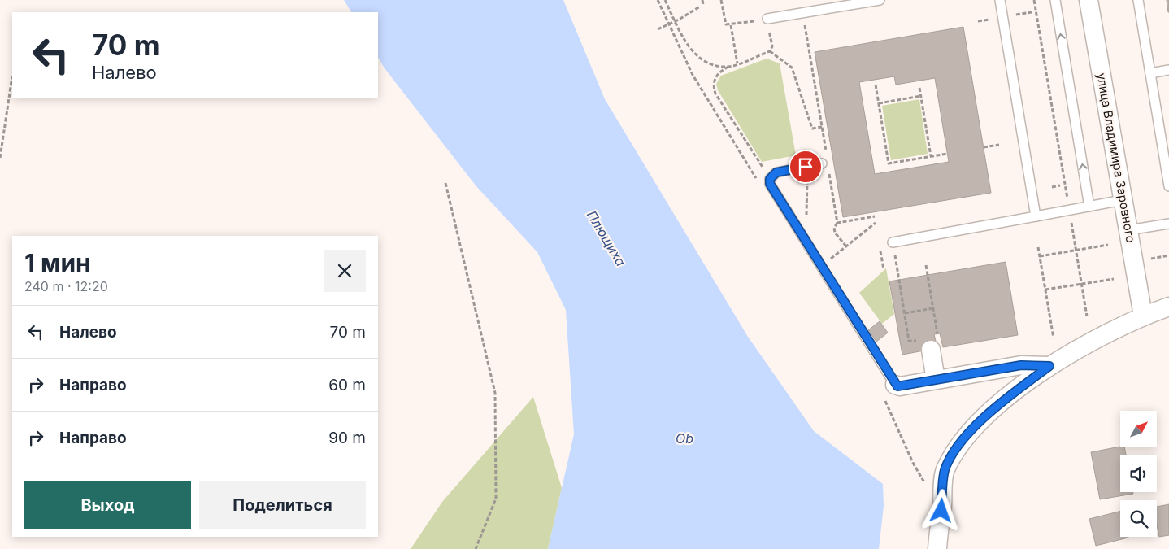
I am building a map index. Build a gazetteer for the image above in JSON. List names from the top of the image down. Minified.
{"streets":{"street":["улица Владимира Заровного"]},"water":["Плющиха","Ob"],"north":"top right","page":{"turn":["70 m","Налево"],"heading":["1 мин","240 m · 12:20"],"list":[{"name":"Налево","value":"70 m"},{"name":"Направо","value":"60 m"},{"name":"Направо","value":"90 m"}],"buttons":["Выход","Поделиться"]}}
